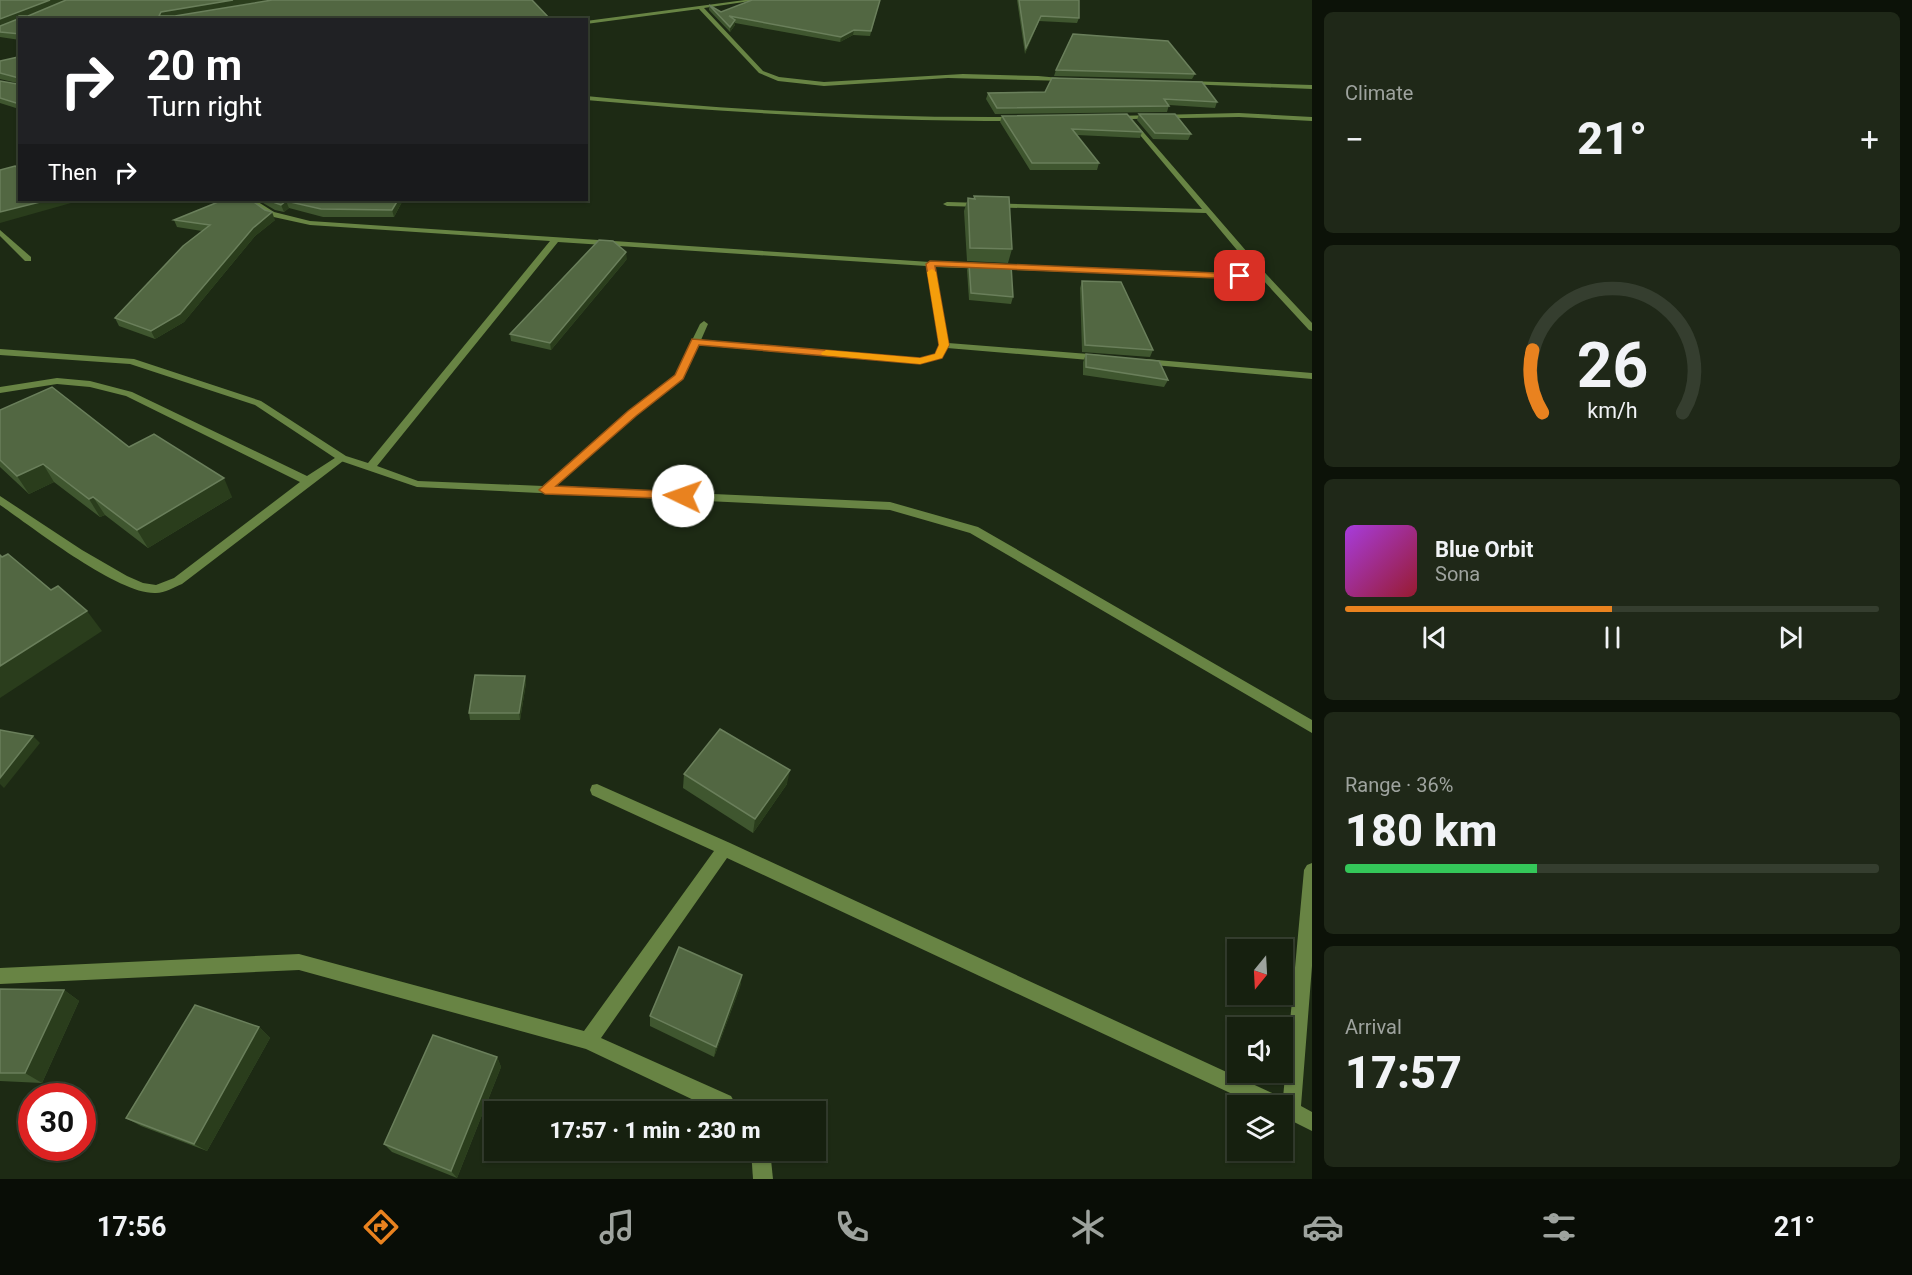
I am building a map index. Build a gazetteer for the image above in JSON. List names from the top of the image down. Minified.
{"north":"bottom","page":{"tile":["Climate",["Range · 36%","180 km"],["Arrival","17:57"]],"turn":["20 m","Turn right"],"heat":["−","21°","+"],"then":"Then","song":["Blue Orbit","Sona"],"limit":"30","trip":"17:57 · 1 min · 230 m","tabs":["17:56","21°"],"gauge":["26","km/h"]}}
